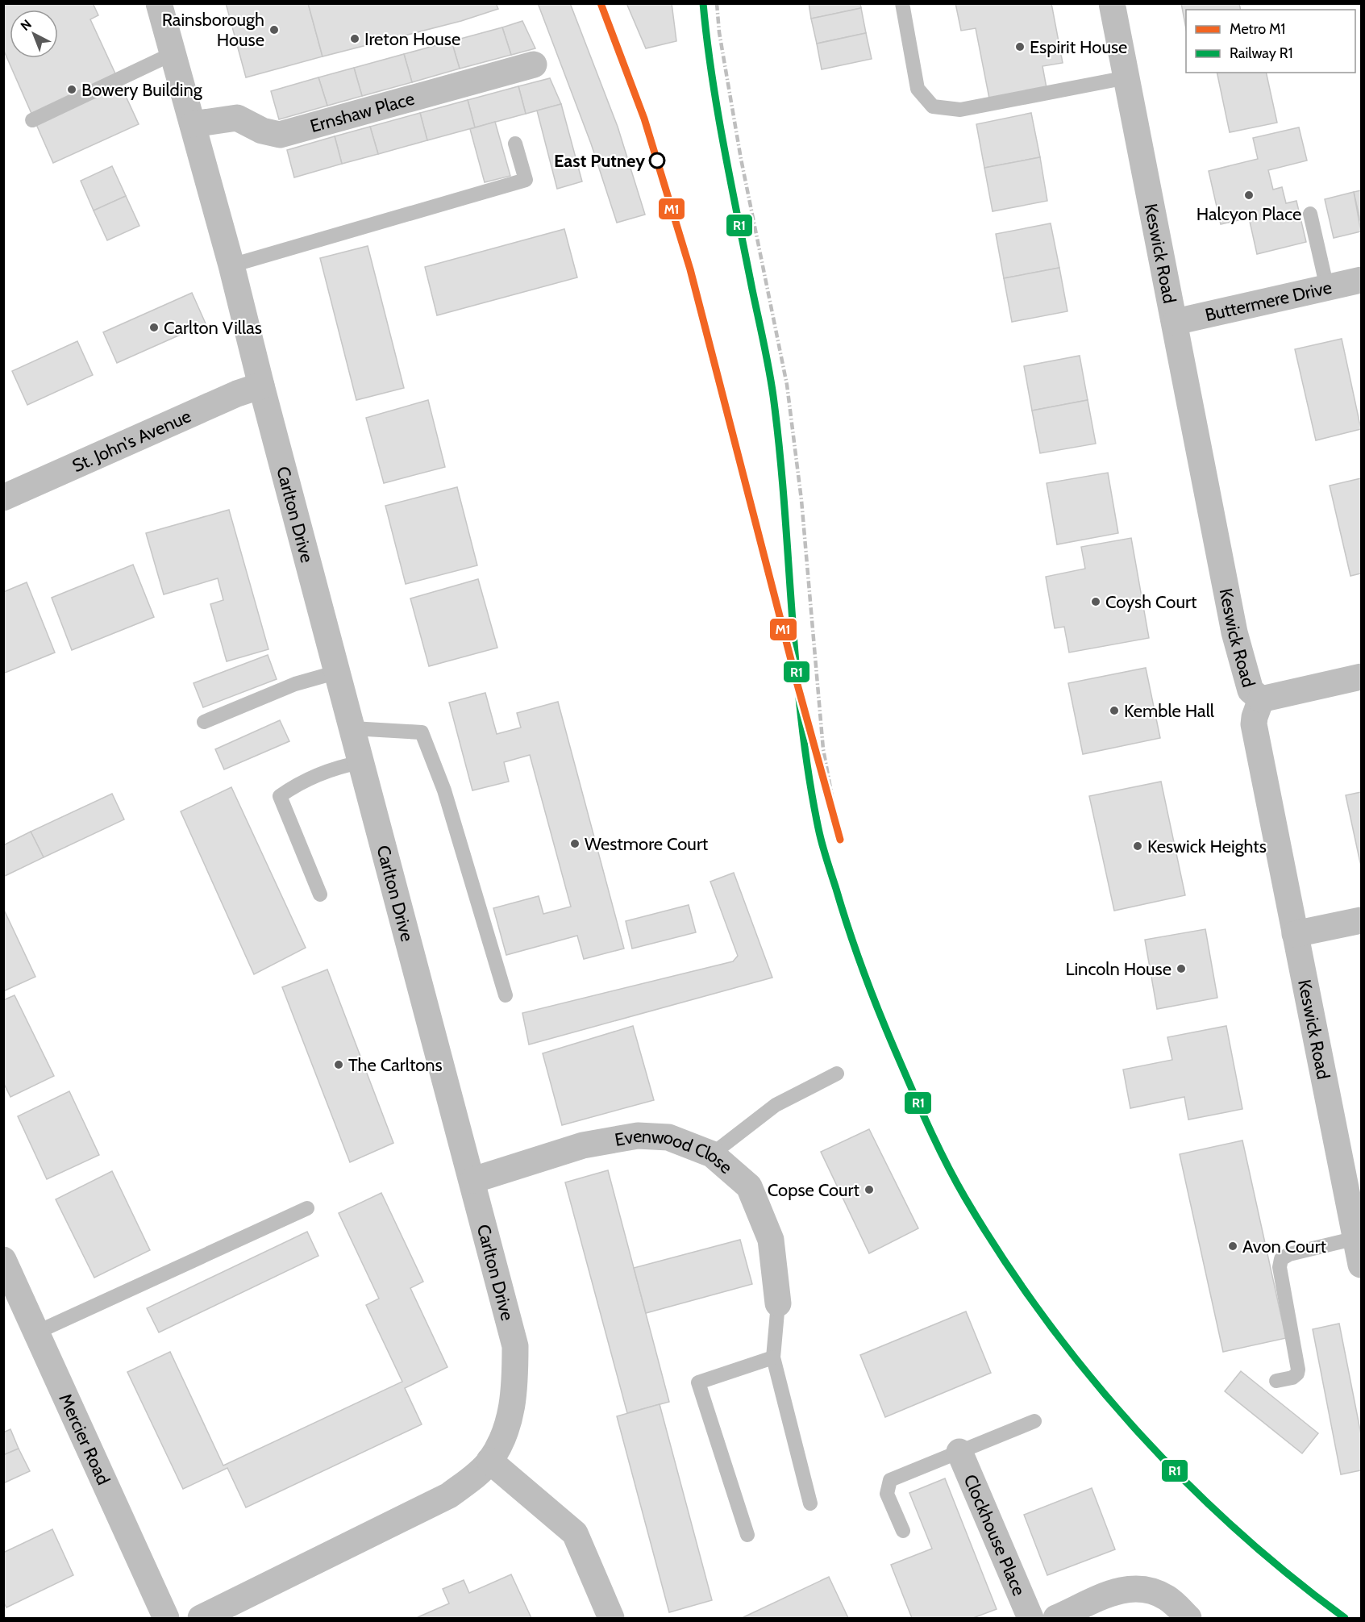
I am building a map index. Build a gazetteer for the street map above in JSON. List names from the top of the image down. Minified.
{"streets":{"street":["Ernshaw Place","Keswick Road","Buttermere Drive","St. John's Avenue","Carlton Drive","Evenwood Close","Mercier Road","Clockhouse Place"]},"crossings":[["Ernshaw Place","Carlton Drive"],["Keswick Road","Buttermere Drive"],["St. John's Avenue","Carlton Drive"],["Carlton Drive","Evenwood Close"]],"places":["Rainsborough House","Ireton House","Espirit House","Bowery Building","East Putney","Halcyon Place","Carlton Villas","Coysh Court","Kemble Hall","Westmore Court","Keswick Heights","Lincoln House","The Carltons","Copse Court","Avon Court"],"lines":["metro line M1","rail line R1"],"legend":["Metro M1","Railway R1"],"north":"top left"}
